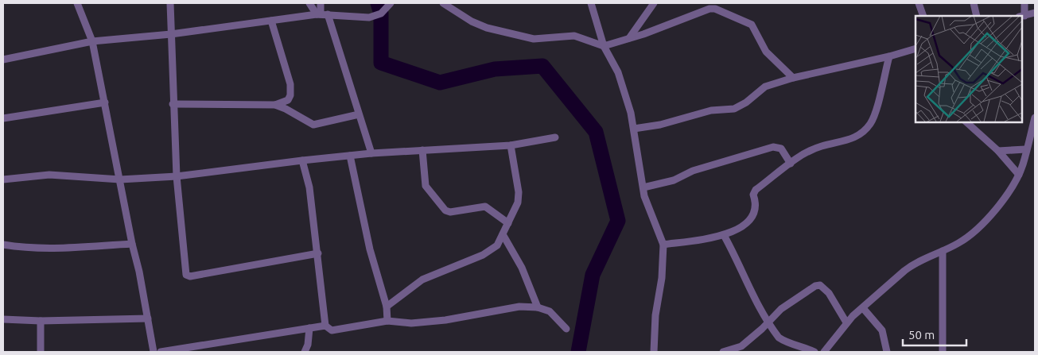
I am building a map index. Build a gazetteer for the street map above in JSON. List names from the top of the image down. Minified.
{"scale_bar":"50 m"}
